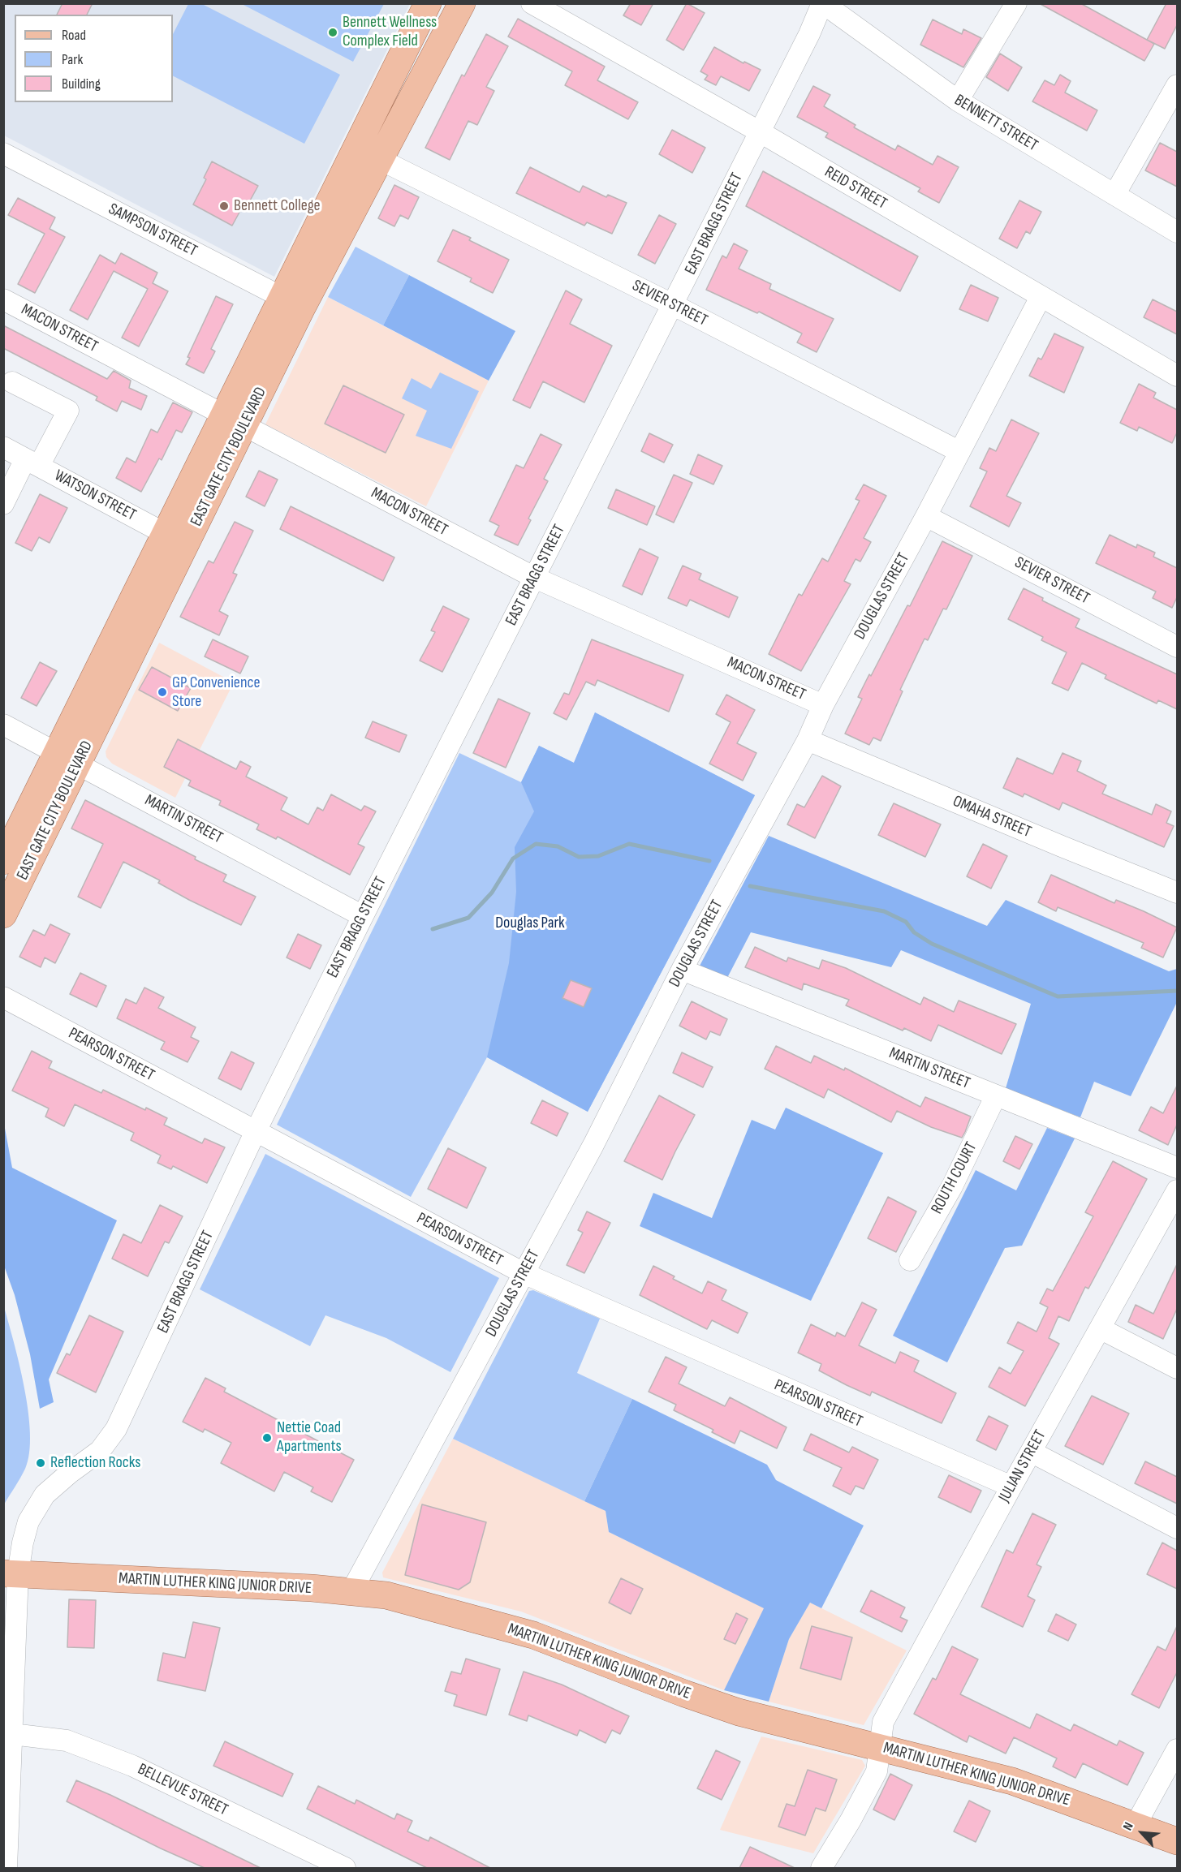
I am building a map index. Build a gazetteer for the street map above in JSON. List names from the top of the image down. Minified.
{"streets":{"main road":["EAST GATE CITY BOULEVARD","MARTIN LUTHER KING JUNIOR DRIVE"],"street":["BENNETT STREET","REID STREET","EAST BRAGG STREET","SAMPSON STREET","SEVIER STREET","MACON STREET","WATSON STREET","DOUGLAS STREET","OMAHA STREET","MARTIN STREET","PEARSON STREET","ROUTH COURT","JULIAN STREET","BELLEVUE STREET"]},"crossings":[["BENNETT STREET","EAST BRAGG STREET"],["REID STREET","EAST BRAGG STREET"],["REID STREET","DOUGLAS STREET"],["EAST BRAGG STREET","SEVIER STREET"],["EAST BRAGG STREET","MACON STREET"],["EAST BRAGG STREET","MARTIN STREET"],["EAST BRAGG STREET","PEARSON STREET"],["EAST BRAGG STREET","MARTIN LUTHER KING JUNIOR DRIVE"],["EAST BRAGG STREET","BELLEVUE STREET"],["SAMPSON STREET","EAST GATE CITY BOULEVARD"],["SEVIER STREET","EAST GATE CITY BOULEVARD"],["SEVIER STREET","DOUGLAS STREET"],["MACON STREET","EAST GATE CITY BOULEVARD"],["MACON STREET","DOUGLAS STREET"],["EAST GATE CITY BOULEVARD","WATSON STREET"],["EAST GATE CITY BOULEVARD","MARTIN STREET"],["DOUGLAS STREET","OMAHA STREET"],["DOUGLAS STREET","MARTIN STREET"],["DOUGLAS STREET","PEARSON STREET"],["DOUGLAS STREET","MARTIN LUTHER KING JUNIOR DRIVE"],["MARTIN STREET","ROUTH COURT"],["PEARSON STREET","JULIAN STREET"],["JULIAN STREET","MARTIN LUTHER KING JUNIOR DRIVE"]],"parks":["Douglas Park"],"places":["Bennett Wellness Complex Field","Bennett College","GP Convenience Store","Nettie Coad Apartments","Reflection Rocks"],"legend":["Road","Park","Building"],"north":"top left"}
